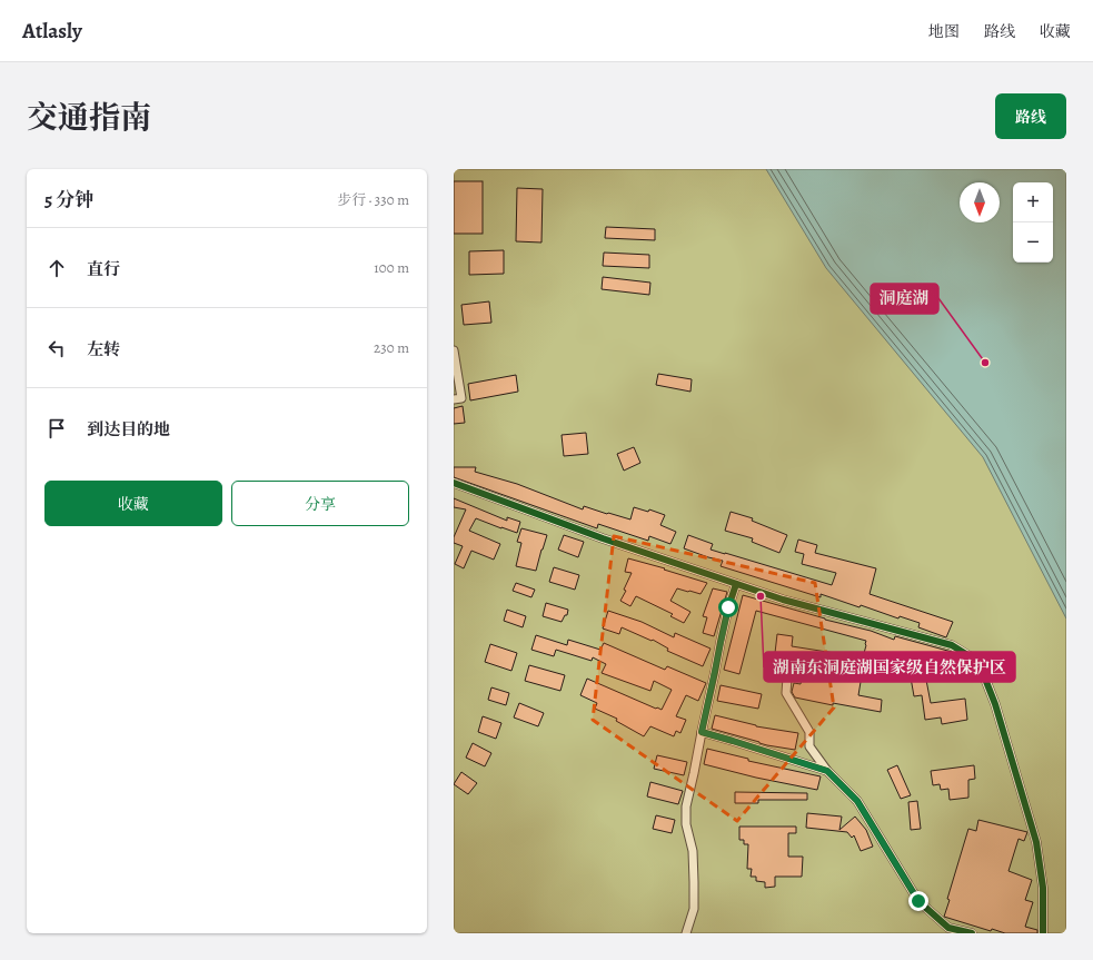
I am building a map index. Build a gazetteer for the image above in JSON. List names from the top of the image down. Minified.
{"places":["洞庭湖","湖南东洞庭湖国家级自然保护区"],"north":"bottom","page":{"header":"Atlasly","nav":["地图","路线","收藏"],"title":"交通指南","buttons":["路线",["收藏","分享"]],"heading":["5 分钟","步行 · 330 m"],"map_buttons":["+","−"],"list":[["直行","100 m"],["左转","230 m"],"到达目的地"]}}
